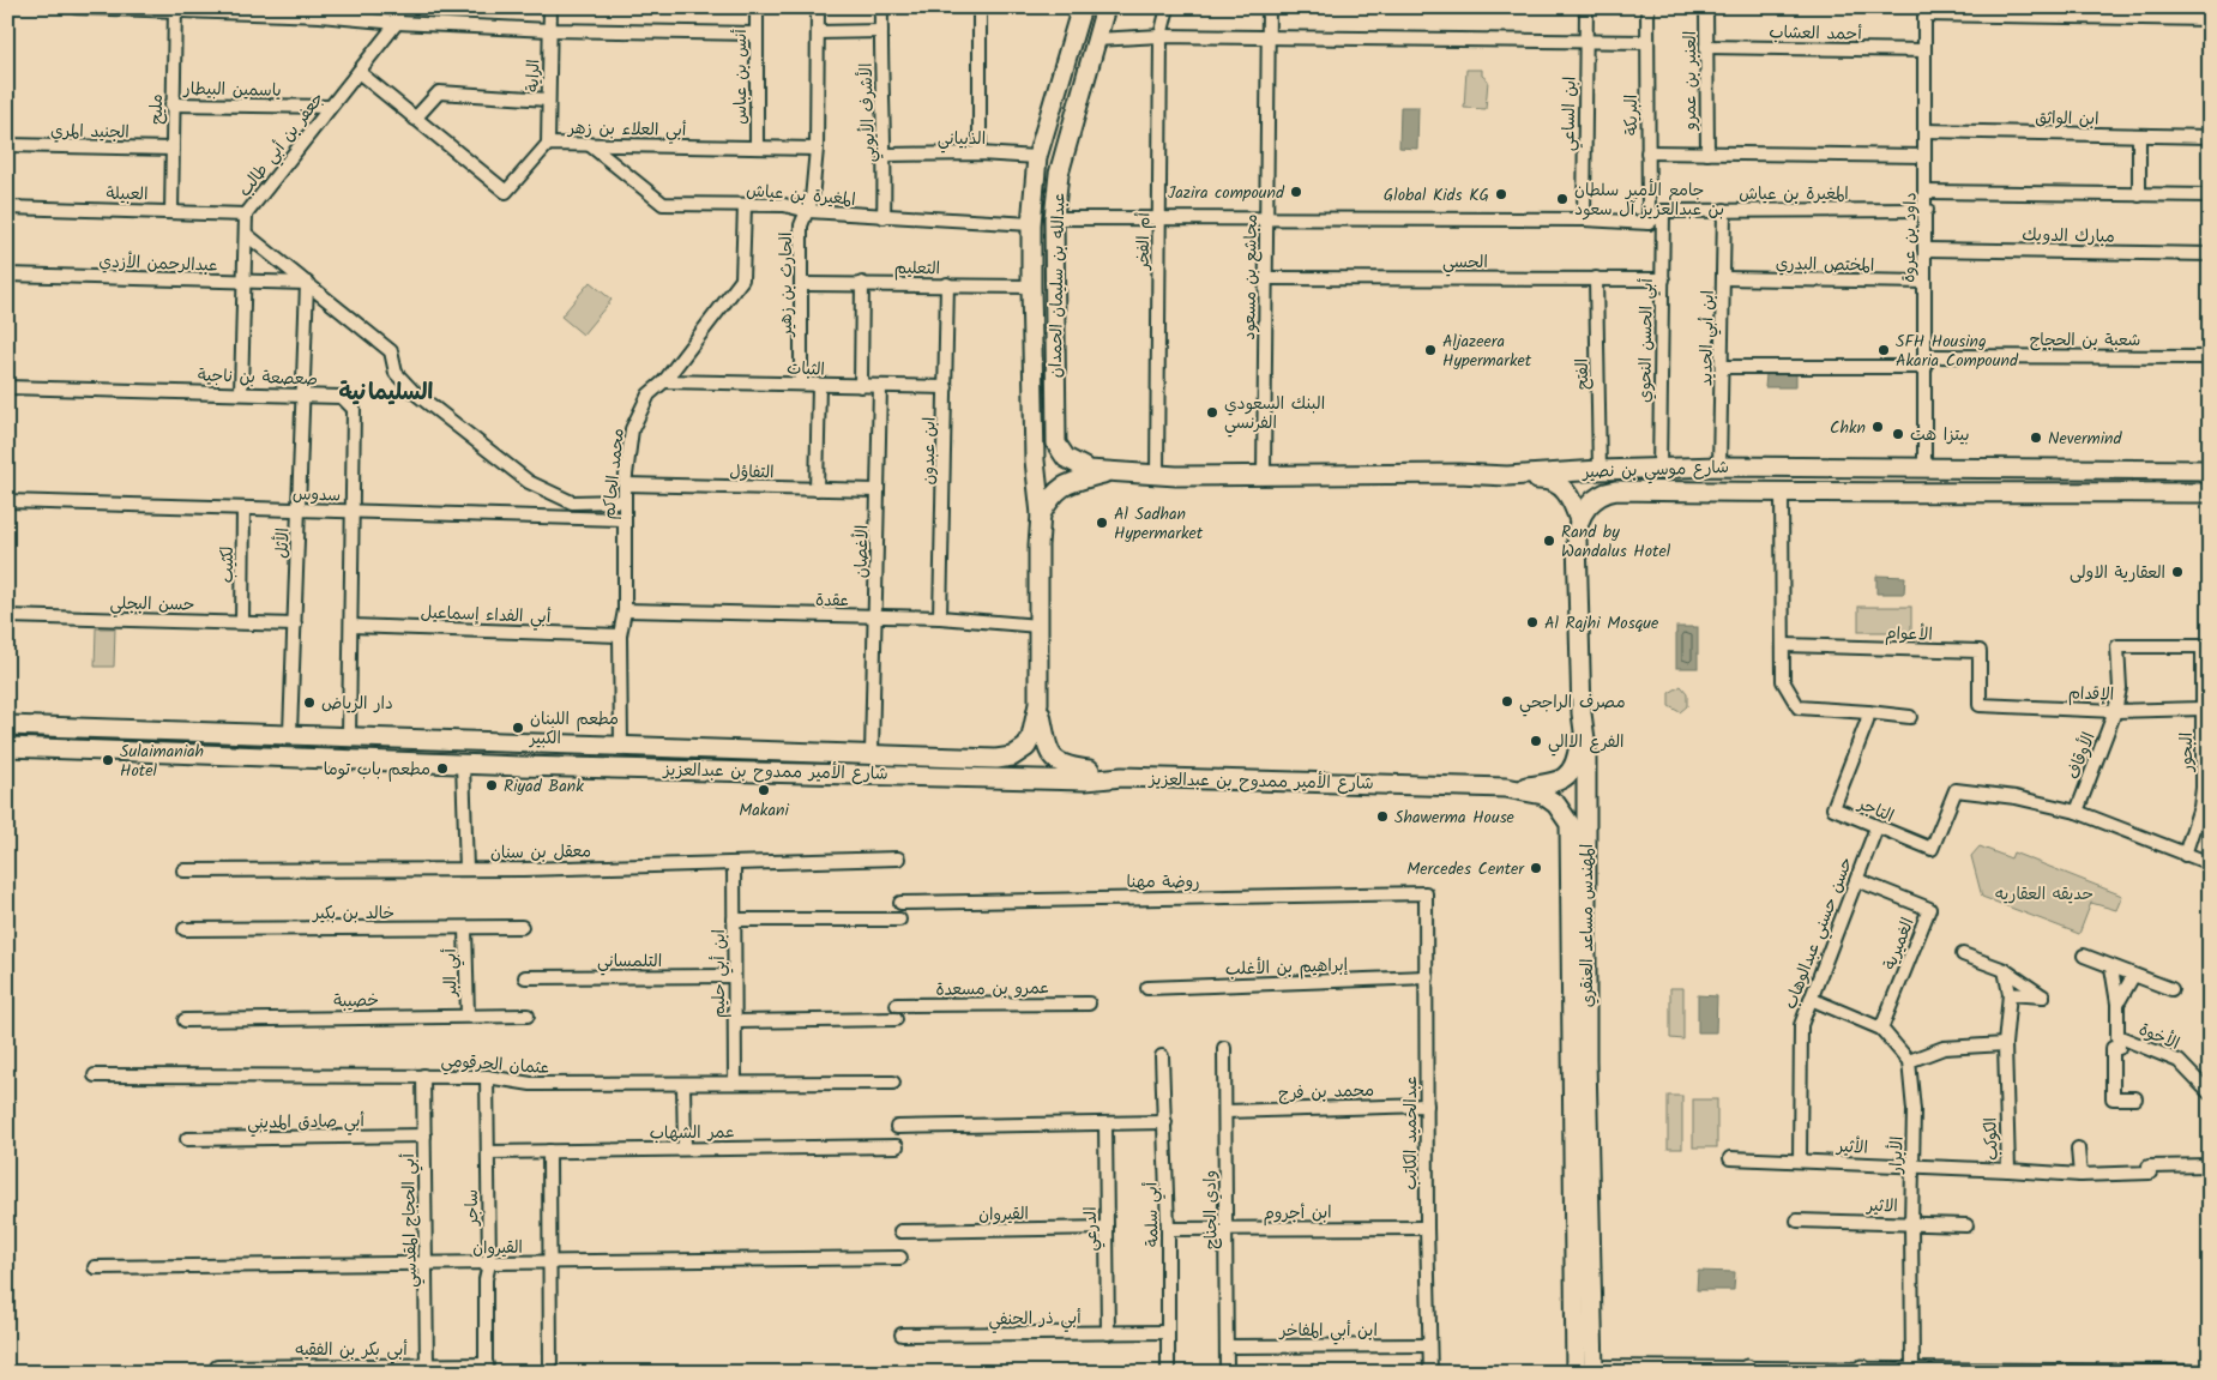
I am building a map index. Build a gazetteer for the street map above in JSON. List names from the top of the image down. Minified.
{"streets":{"street":["أحمد العشاب","الراية","أنس بن عباس","العنبر بن عمرو","ياسمين البيطار","مليح","الأشرف الأيوبي","ابن الساعي","البريكة","ابن الواثق","أبي العلاء بن زهر","الجنيد المري","الذبياني","جعفر بن أبي طالب","العبيلة","المغيرة بن عياش","مبارك الدويك","داود بن عروة","أم الفخر","الحسي","عبدالرحمن الأزدي","المختص البدري","التعليم","مجاشع بن مسعود","الحارث بن زهير","عبدالله بن سليمان الحمدان","ابن أبي الحديد","شعبة بن الحجاج","أبي الحسن النحوي","الثبات","الفتح","صعصعة بن ناجية","ابن عبدون","شارع موسي بن نصير","التفاؤل","محمد الحاكم","سدوس","الأثل","الأغصان","لكثيب","عقدة","حسن البجلي","أبي الفداء إسماعيل","الأعوام","الإقدام","البحور","الأوقاف","شارع الأمير ممدوح بن عبدالعزيز","التاجر","معقل بن سنان","روضة مهنا","خالد بن بكير","المهندس مساعد العنقري","حسن حسني عبدالوهاب","الغميرية","التلمساني","إبراهيم بن الأغلب","أبي البر","ابن أبي حليم","عمرو بن مسعدة","خصيبة","الأخوة","عثمان الحرقومي","محمد بن فرج","أبي صادق المديني","عمر الشهاب","عبدالحميد الكاتب","الكوكب","الأثير","الأبرار","الاثير","ساجر","وادي الجناح","ابن أجروم","القيروان","أبي سلمة","أبي الحجاج المقدسي","الدرعي","أبي ذر الحنفي","ابن أبي المفاخر","أبي بكر بن الفقيه"]},"crossings":[["أحمد العشاب","العنبر بن عمرو"],["أحمد العشاب","داود بن عروة"],["الراية","أبي العلاء بن زهر"],["أنس بن عباس","أبي العلاء بن زهر"],["ياسمين البيطار","مليح"],["ياسمين البيطار","جعفر بن أبي طالب"],["مليح","الجنيد المري"],["مليح","العبيلة"],["الأشرف الأيوبي","الذبياني"],["الأشرف الأيوبي","المغيرة بن عياش"],["ابن الواثق","داود بن عروة"],["أبي العلاء بن زهر","جعفر بن أبي طالب"],["أبي العلاء بن زهر","المغيرة بن عياش"],["أبي العلاء بن زهر","الحارث بن زهير"],["جعفر بن أبي طالب","العبيلة"],["جعفر بن أبي طالب","عبدالرحمن الأزدي"],["جعفر بن أبي طالب","صعصعة بن ناجية"],["المغيرة بن عياش","داود بن عروة"],["المغيرة بن عياش","الحارث بن زهير"],["المغيرة بن عياش","ابن أبي الحديد"],["المغيرة بن عياش","أبي الحسن النحوي"],["المغيرة بن عياش","محمد الحاكم"],["مبارك الدويك","داود بن عروة"],["داود بن عروة","المختص البدري"],["داود بن عروة","شعبة بن الحجاج"],["داود بن عروة","شارع موسي بن نصير"],["أم الفخر","شارع موسي بن نصير"],["الحسي","مجاشع بن مسعود"],["الحسي","أبي الحسن النحوي"],["الحسي","الفتح"],["عبدالرحمن الأزدي","الأثل"],["المختص البدري","ابن أبي الحديد"],["التعليم","الحارث بن زهير"],["التعليم","ابن عبدون"],["مجاشع بن مسعود","شارع موسي بن نصير"],["الحارث بن زهير","الثبات"],["عبدالله بن سليمان الحمدان","شارع موسي بن نصير"],["ابن أبي الحديد","شعبة بن الحجاج"],["ابن أبي الحديد","شارع موسي بن نصير"],["أبي الحسن النحوي","شارع موسي بن نصير"],["الثبات","ابن عبدون"],["الثبات","محمد الحاكم"],["الثبات","الأغصان"],["الفتح","شارع موسي بن نصير"],["صعصعة بن ناجية","سدوس"],["صعصعة بن ناجية","الأثل"],["صعصعة بن ناجية","أبي الفداء إسماعيل"],["صعصعة بن ناجية","شارع الأمير ممدوح بن عبدالعزيز"],["ابن عبدون","عقدة"],["شارع موسي بن نصير","المهندس مساعد العنقري"],["التفاؤل","محمد الحاكم"],["التفاؤل","الأغصان"],["محمد الحاكم","سدوس"],["محمد الحاكم","عقدة"],["محمد الحاكم","أبي الفداء إسماعيل"],["محمد الحاكم","شارع الأمير ممدوح بن عبدالعزيز"],["سدوس","الأثل"],["سدوس","لكثيب"],["الأثل","حسن البجلي"],["الأثل","شارع الأمير ممدوح بن عبدالعزيز"],["الأغصان","عقدة"],["الأغصان","شارع الأمير ممدوح بن عبدالعزيز"],["لكثيب","حسن البجلي"],["الأعوام","الإقدام"],["الإقدام","البحور"],["الإقدام","الأوقاف"],["البحور","الأوقاف"],["البحور","التاجر"],["الأوقاف","التاجر"],["شارع الأمير ممدوح بن عبدالعزيز","المهندس مساعد العنقري"],["التاجر","حسن حسني عبدالوهاب"],["معقل بن سنان","ابن أبي حليم"],["روضة مهنا","عبدالحميد الكاتب"],["خالد بن بكير","أبي البر"],["حسن حسني عبدالوهاب","الغميرية"],["حسن حسني عبدالوهاب","الأثير"],["التلمساني","ابن أبي حليم"],["إبراهيم بن الأغلب","عبدالحميد الكاتب"],["أبي البر","خصيبة"],["ابن أبي حليم","عثمان الحرقومي"],["عثمان الحرقومي","ساجر"],["عثمان الحرقومي","أبي الحجاج المقدسي"],["محمد بن فرج","عبدالحميد الكاتب"],["محمد بن فرج","وادي الجناح"],["أبي صادق المديني","أبي الحجاج المقدسي"],["عمر الشهاب","ساجر"],["عبدالحميد الكاتب","ابن أجروم"],["عبدالحميد الكاتب","ابن أبي المفاخر"],["الكوكب","الأثير"],["الأثير","الأبرار"],["الأبرار","الاثير"],["ساجر","القيروان"],["ساجر","أبي بكر بن الفقيه"],["وادي الجناح","ابن أجروم"],["وادي الجناح","ابن أبي المفاخر"],["ابن أجروم","أبي سلمة"],["القيروان","أبي الحجاج المقدسي"],["القيروان","الدرعي"],["أبي سلمة","أبي ذر الحنفي"],["أبي الحجاج المقدسي","أبي بكر بن الفقيه"],["الدرعي","أبي ذر الحنفي"]],"districts":["السليمانية"],"parks":["حديقه العقاريه"],"places":["Jazira compound","Global Kids KG","جامع الأمير سلطان بن عبدالعزيز آل سعود","Aljazeera Hypermarket","SFH Housing Akaria Compound","البنك السعودي الفرنسي","Chkn","بيتزا هت","Nevermind","Al Sadhan Hypermarket","Rand by Wandalus Hotel","العقارية الاولى","Al Rajhi Mosque","مصرف الراجحي","دار الرياض","مطعم اللبنان الكبير","الفرع الاالي","Sulaimaniah Hotel","مطعم باب توما","Riyad Bank","Makani","Shawerma House","Mercedes Center"]}
